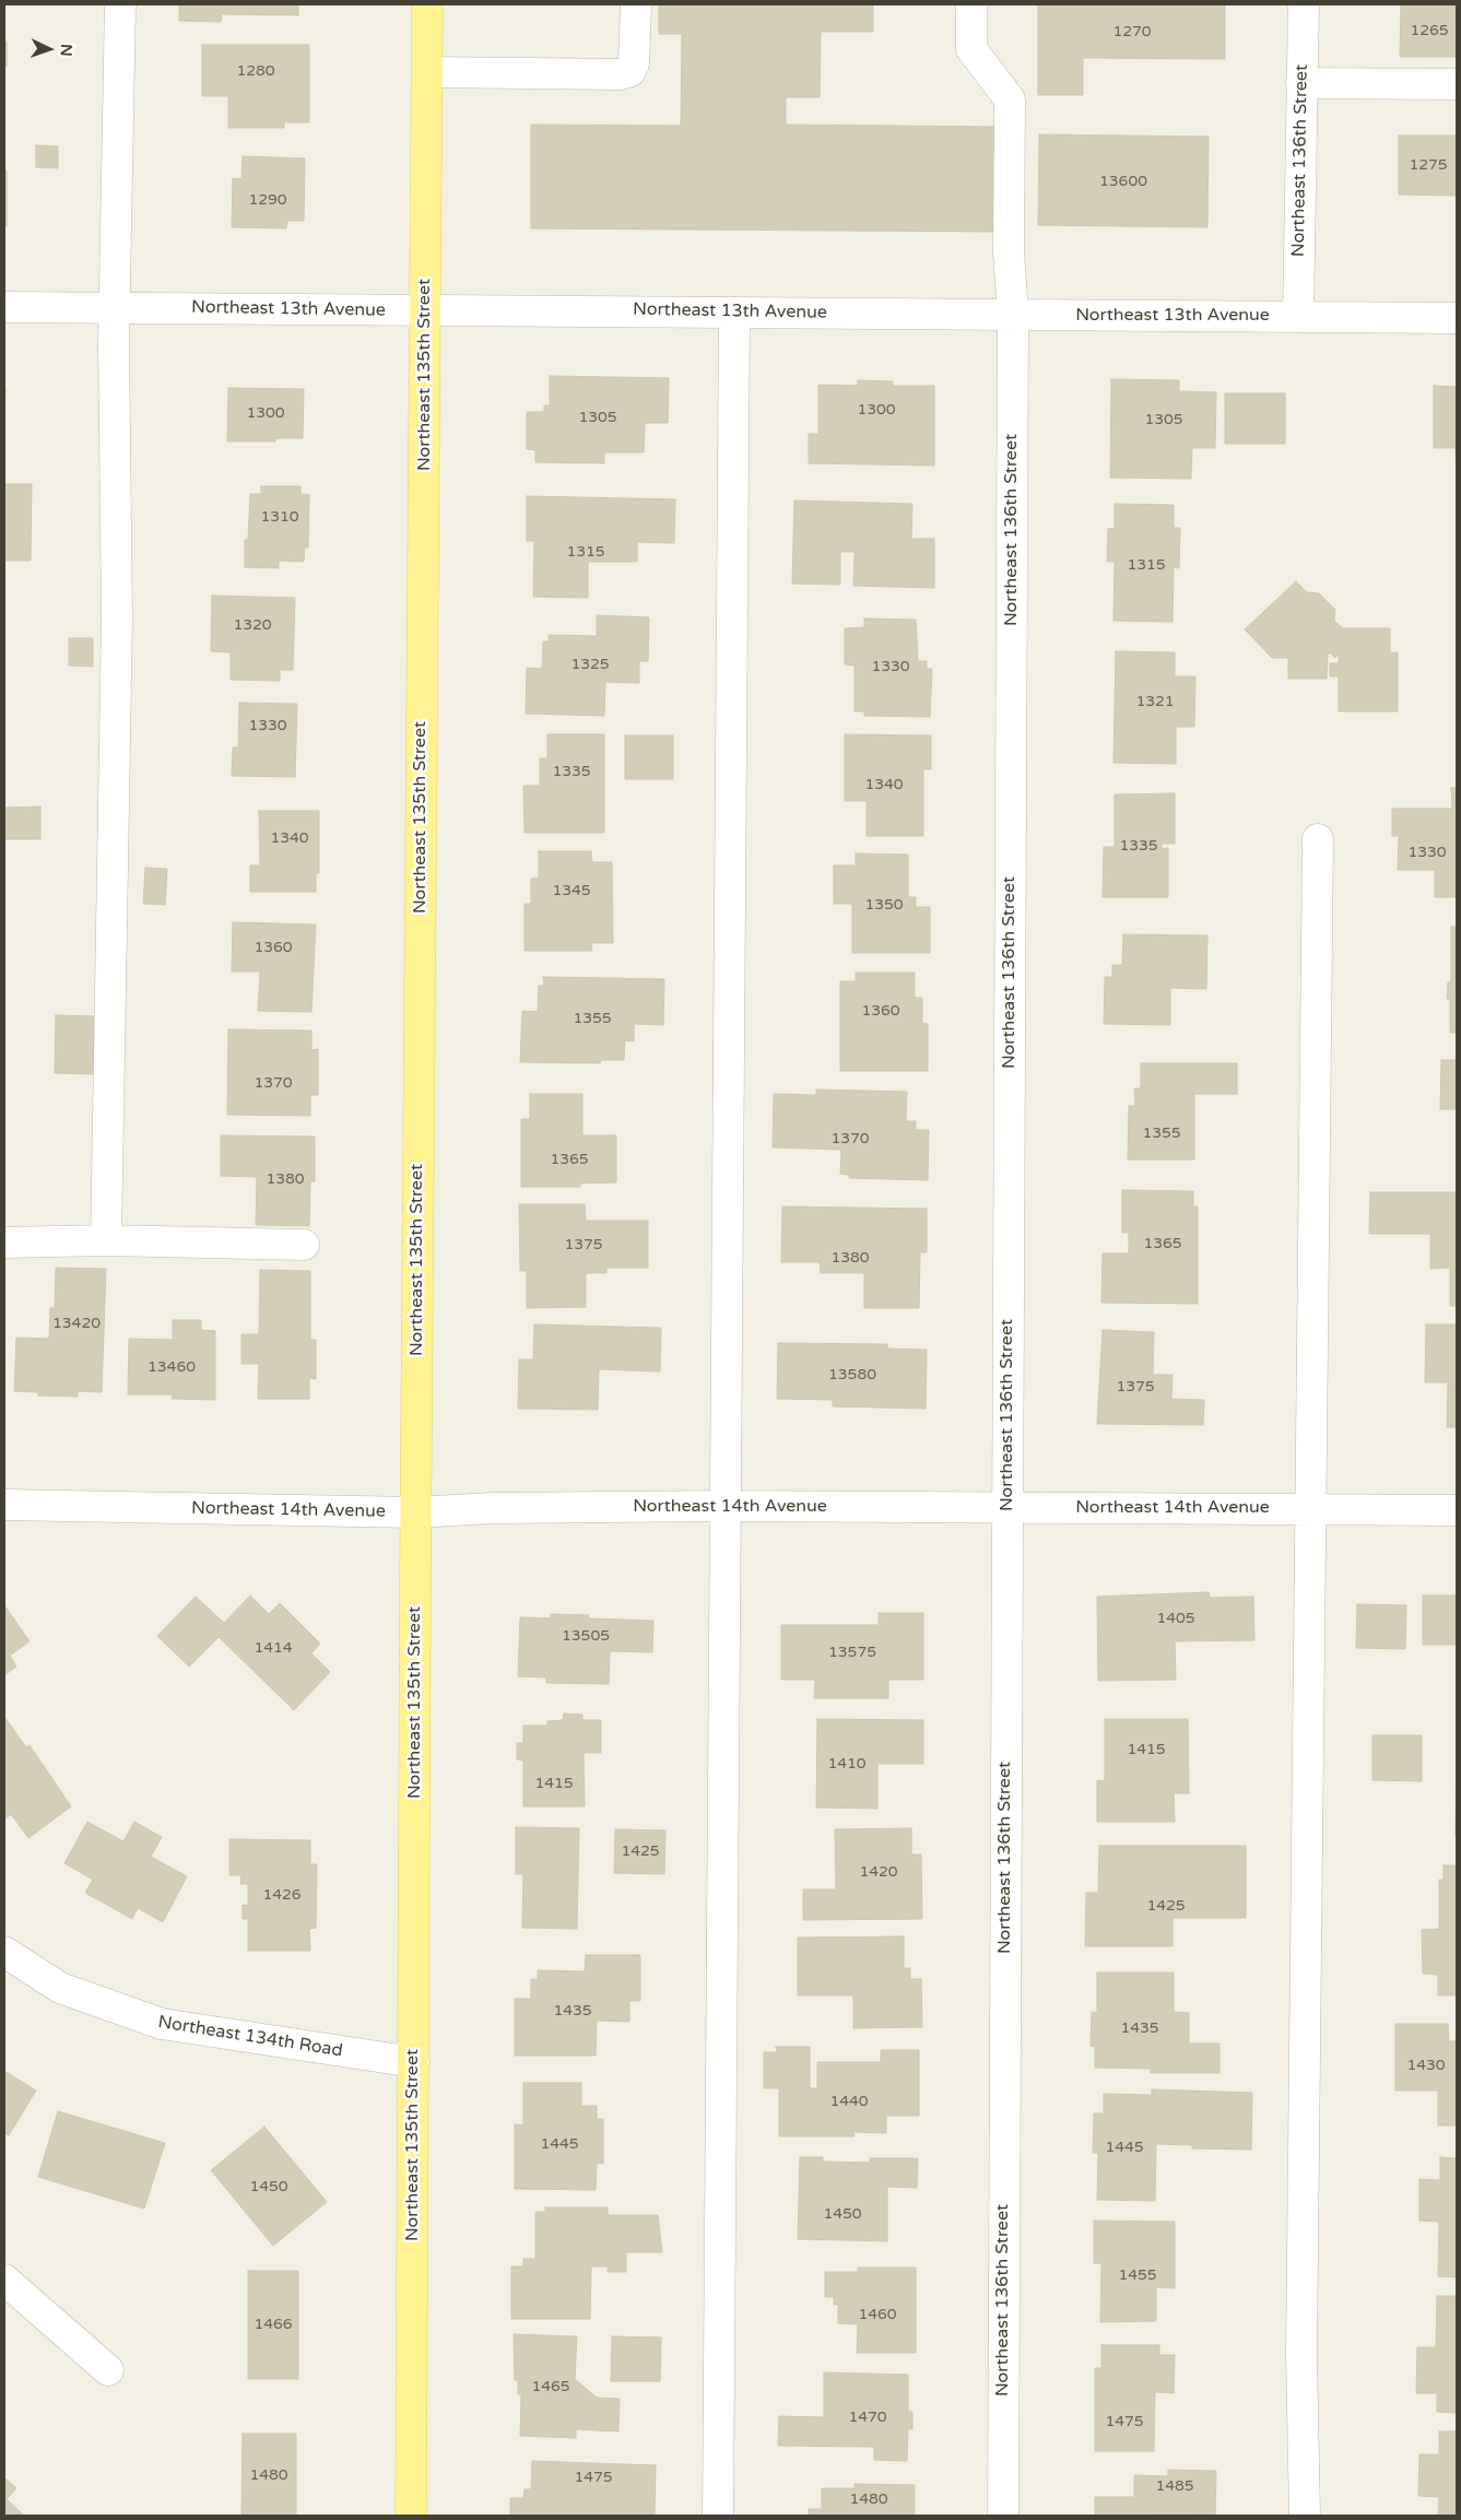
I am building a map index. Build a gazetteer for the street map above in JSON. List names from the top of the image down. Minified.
{"streets":{"main road":["Northeast 135th Street"],"street":["Northeast 136th Street","Northeast 13th Avenue","Northeast 14th Avenue","Northeast 134th Road"]},"crossings":[["Northeast 136th Street","Northeast 13th Avenue"],["Northeast 136th Street","Northeast 14th Avenue"],["Northeast 13th Avenue","Northeast 135th Street"],["Northeast 135th Street","Northeast 14th Avenue"],["Northeast 135th Street","Northeast 134th Road"]],"house_numbers":["1265","1270","1280","1275","13600","1290","1300","1300","1305","1305","1310","1315","1315","1320","1325","1330","1321","1330","1335","1340","1340","1335","1330","1345","1350","1360","1360","1355","1370","1355","1370","1365","1380","1365","1375","1380","13420","13460","13580","1375","1405","13505","1414","13575","1415","1410","1415","1425","1420","1426","1425","1435","1435","1430","1440","1445","1445","1450","1450","1455","1460","1466","1465","1470","1475","1480","1475","1485","1480"],"north":"right"}
